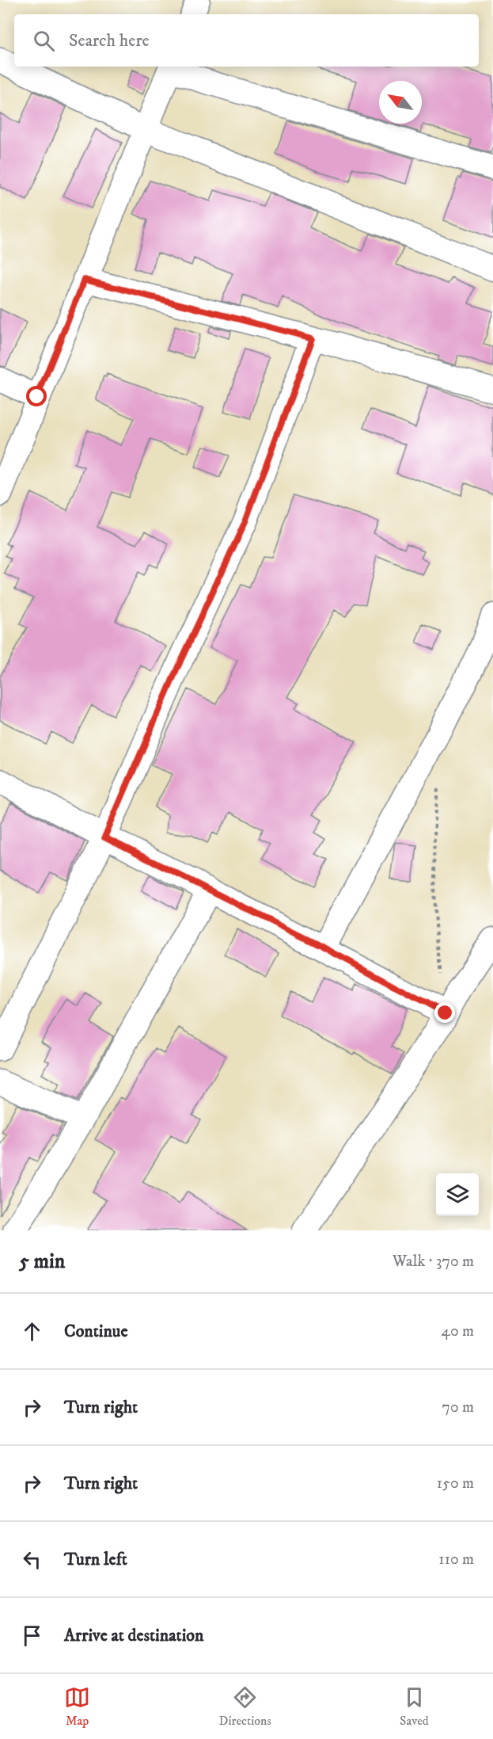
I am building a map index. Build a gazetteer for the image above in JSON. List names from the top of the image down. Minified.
{"north":"top left","page":{"search":"Search here","heading":["5 min","Walk · 370 m"],"list":[["Continue","40 m"],["Turn right","70 m"],["Turn right","150 m"],["Turn left","110 m"],"Arrive at destination"],"nav":["Map","Directions","Saved"]}}
